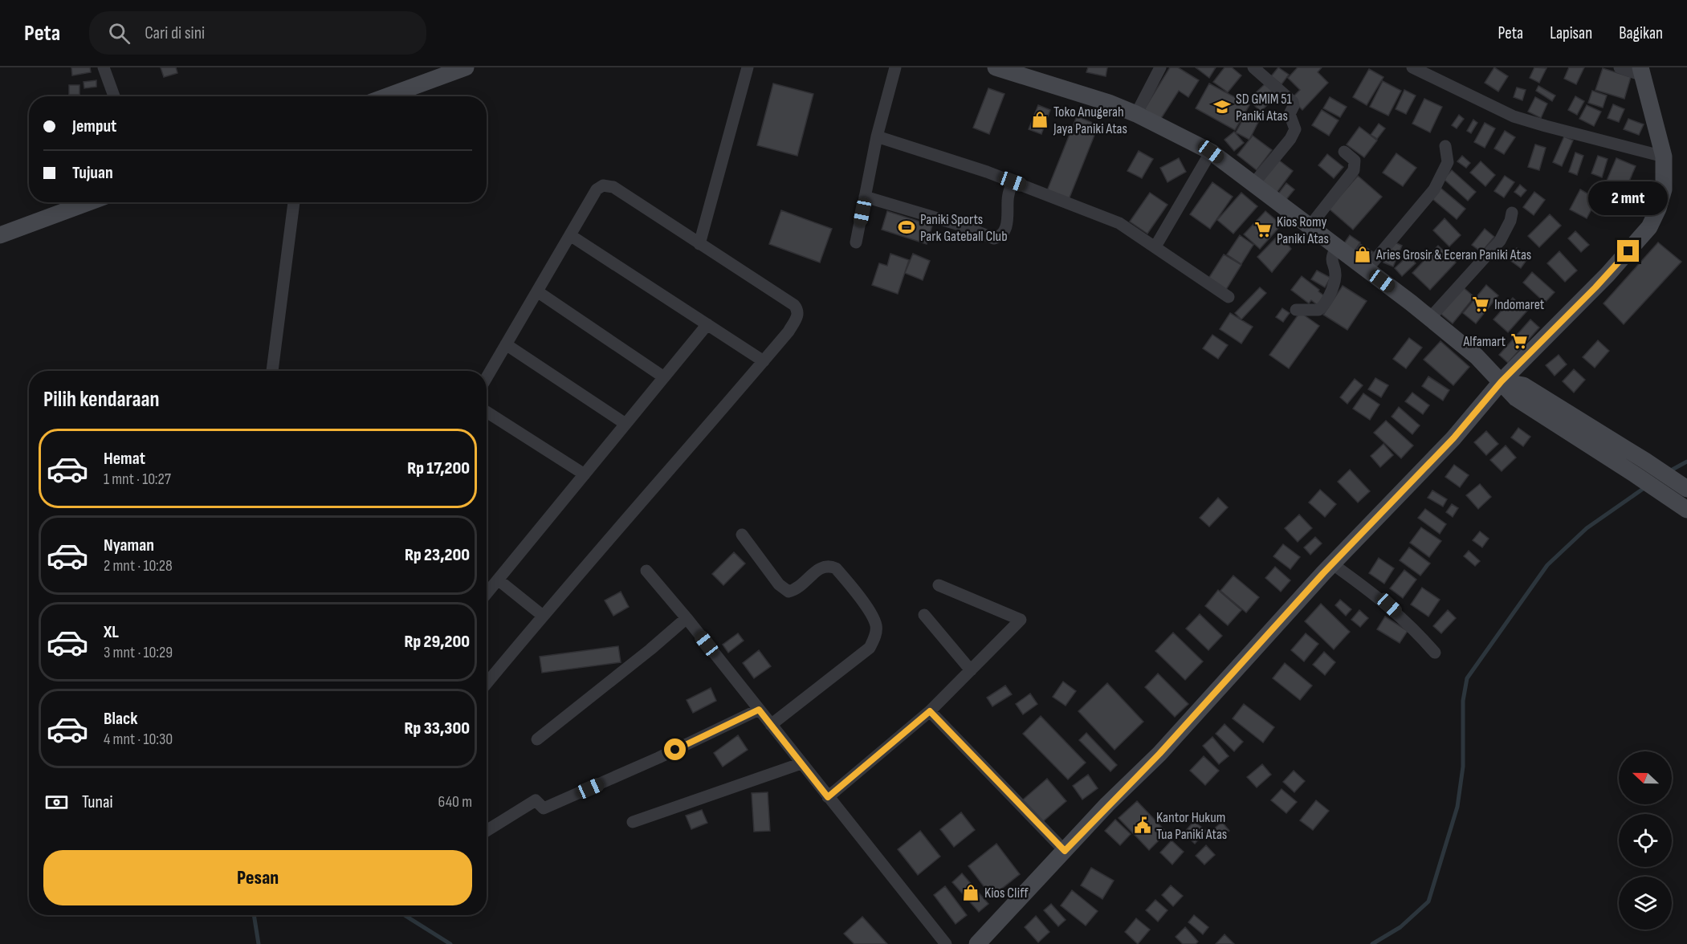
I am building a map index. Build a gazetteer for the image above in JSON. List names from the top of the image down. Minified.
{"places":{"school or university":["SD GMIM 51 Paniki Atas"],"shop":["Toko Anugerah Jaya Paniki Atas","Aries Grosir & Eceran Paniki Atas","Kios Cliff"],"sports":["Paniki Sports Park Gateball Club"],"supermarket":["Kios Romy Paniki Atas","Indomaret","Alfamart"],"public building":["Kantor Hukum Tua Paniki Atas"]},"north":"left","page":{"header":"Peta","search":"Cari di sini","nav":["Peta","Lapisan","Bagikan"],"banner":["Jemput","Tujuan"],"bubble":"2 mnt","heading":"Pilih kendaraan","list":[{"name":"Hemat","note":"1 mnt · 10:27","value":"Rp 17,200"},{"name":"Nyaman","note":"2 mnt · 10:28","value":"Rp 23,200"},{"name":"XL","note":"3 mnt · 10:29","value":"Rp 29,200"},{"name":"Black","note":"4 mnt · 10:30","value":"Rp 33,300"}],"pay":["Tunai","640 m"],"buttons":"Pesan"}}
